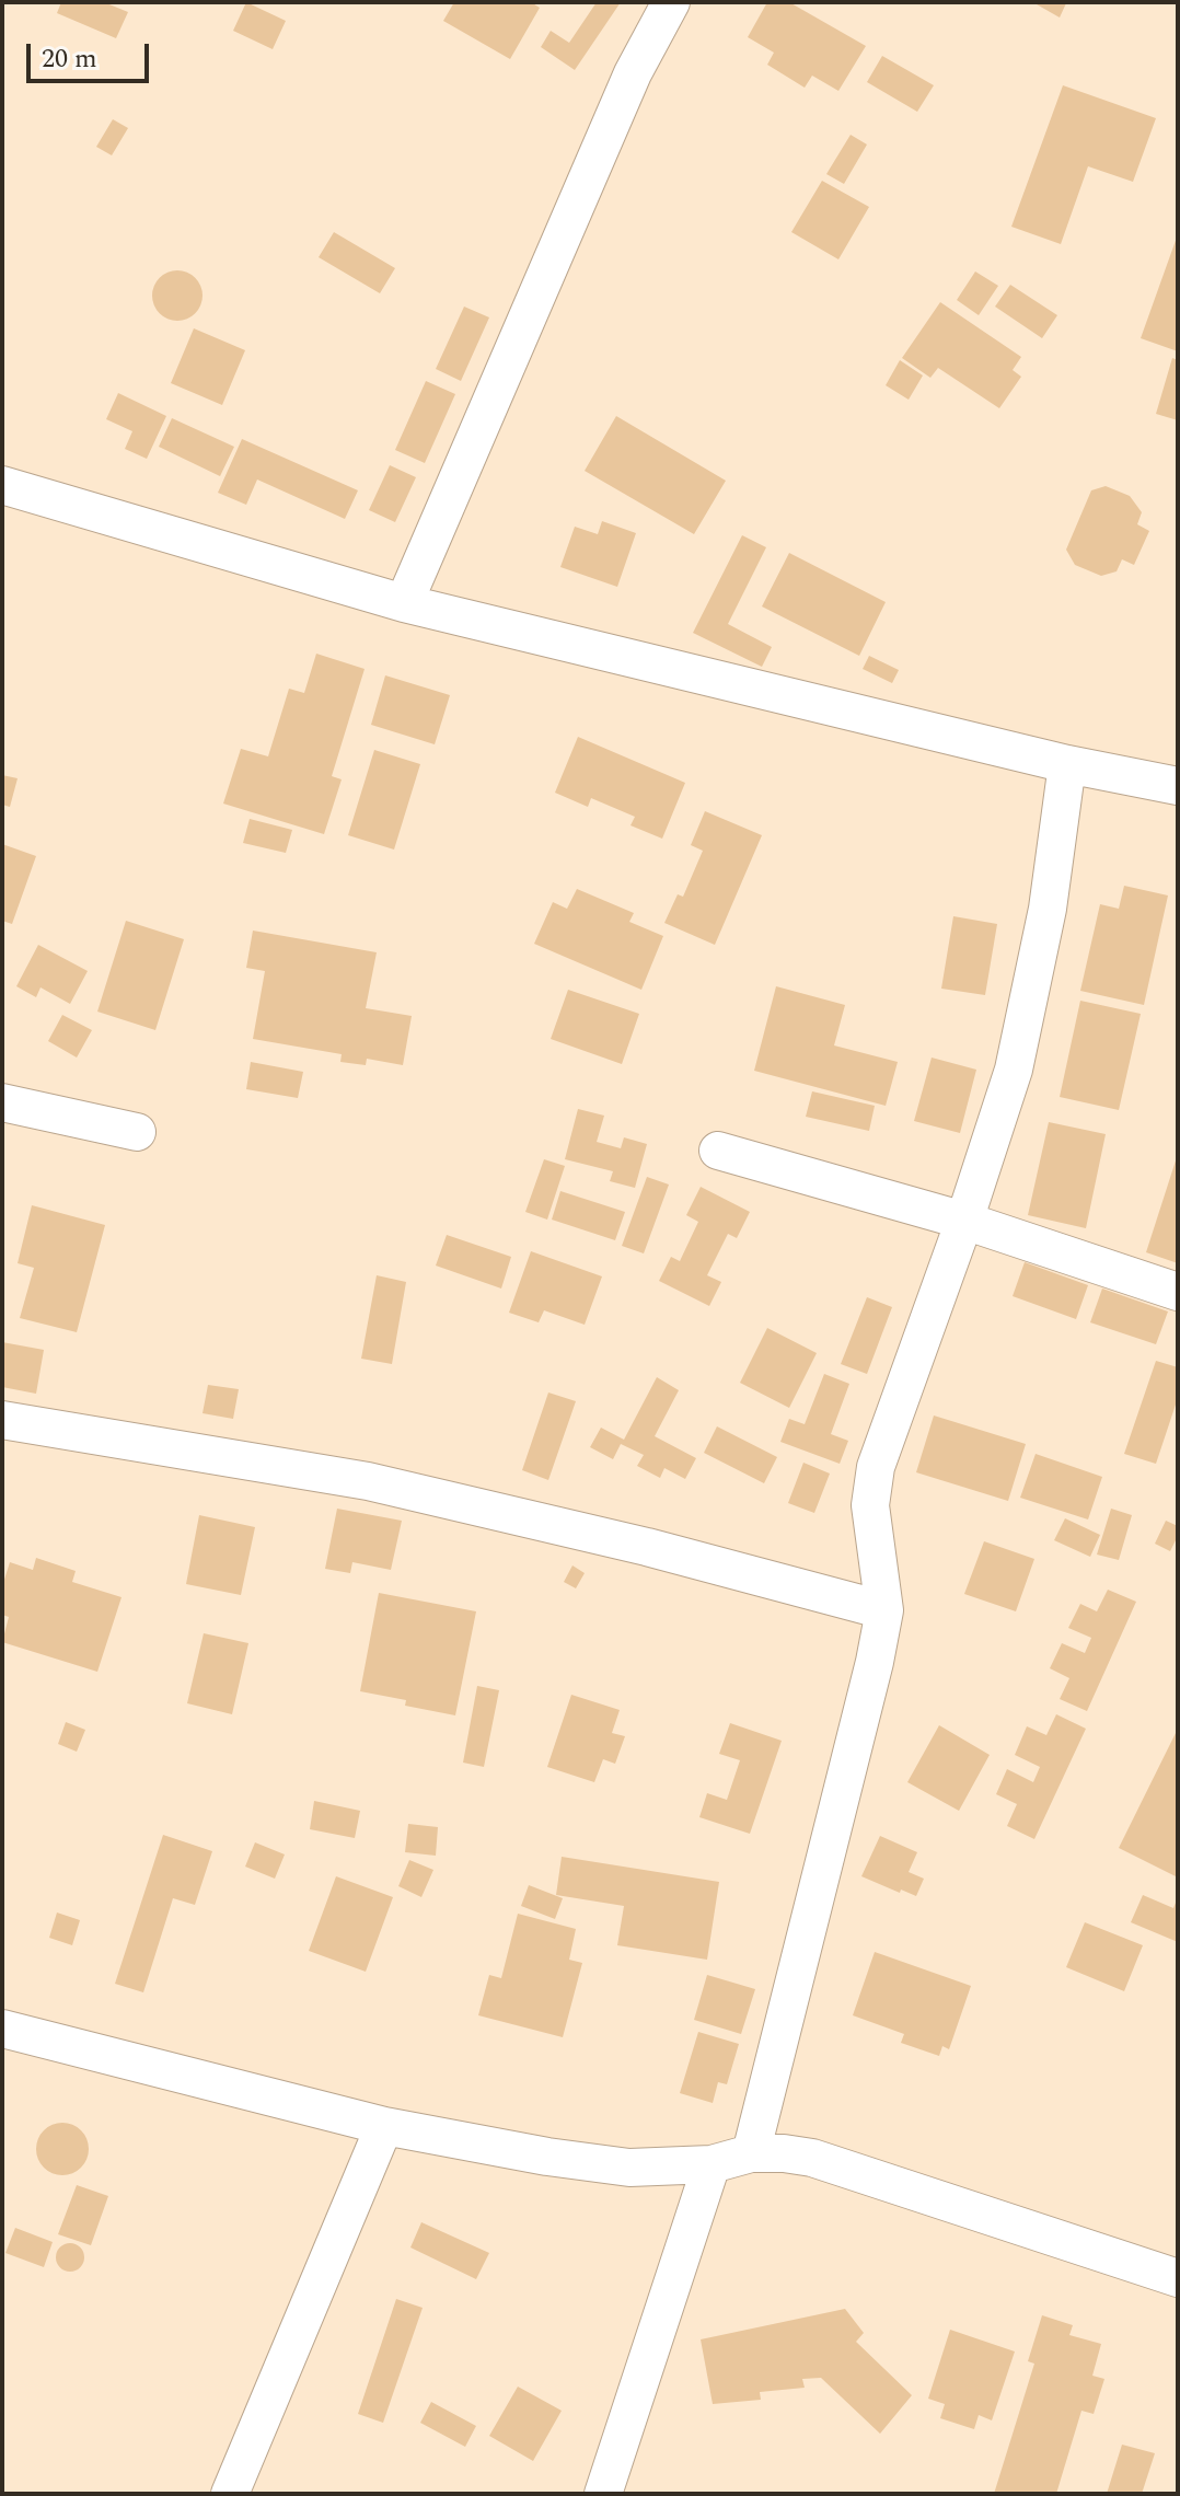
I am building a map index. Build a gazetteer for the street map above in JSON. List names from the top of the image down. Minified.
{"scale_bar":"20 m"}
